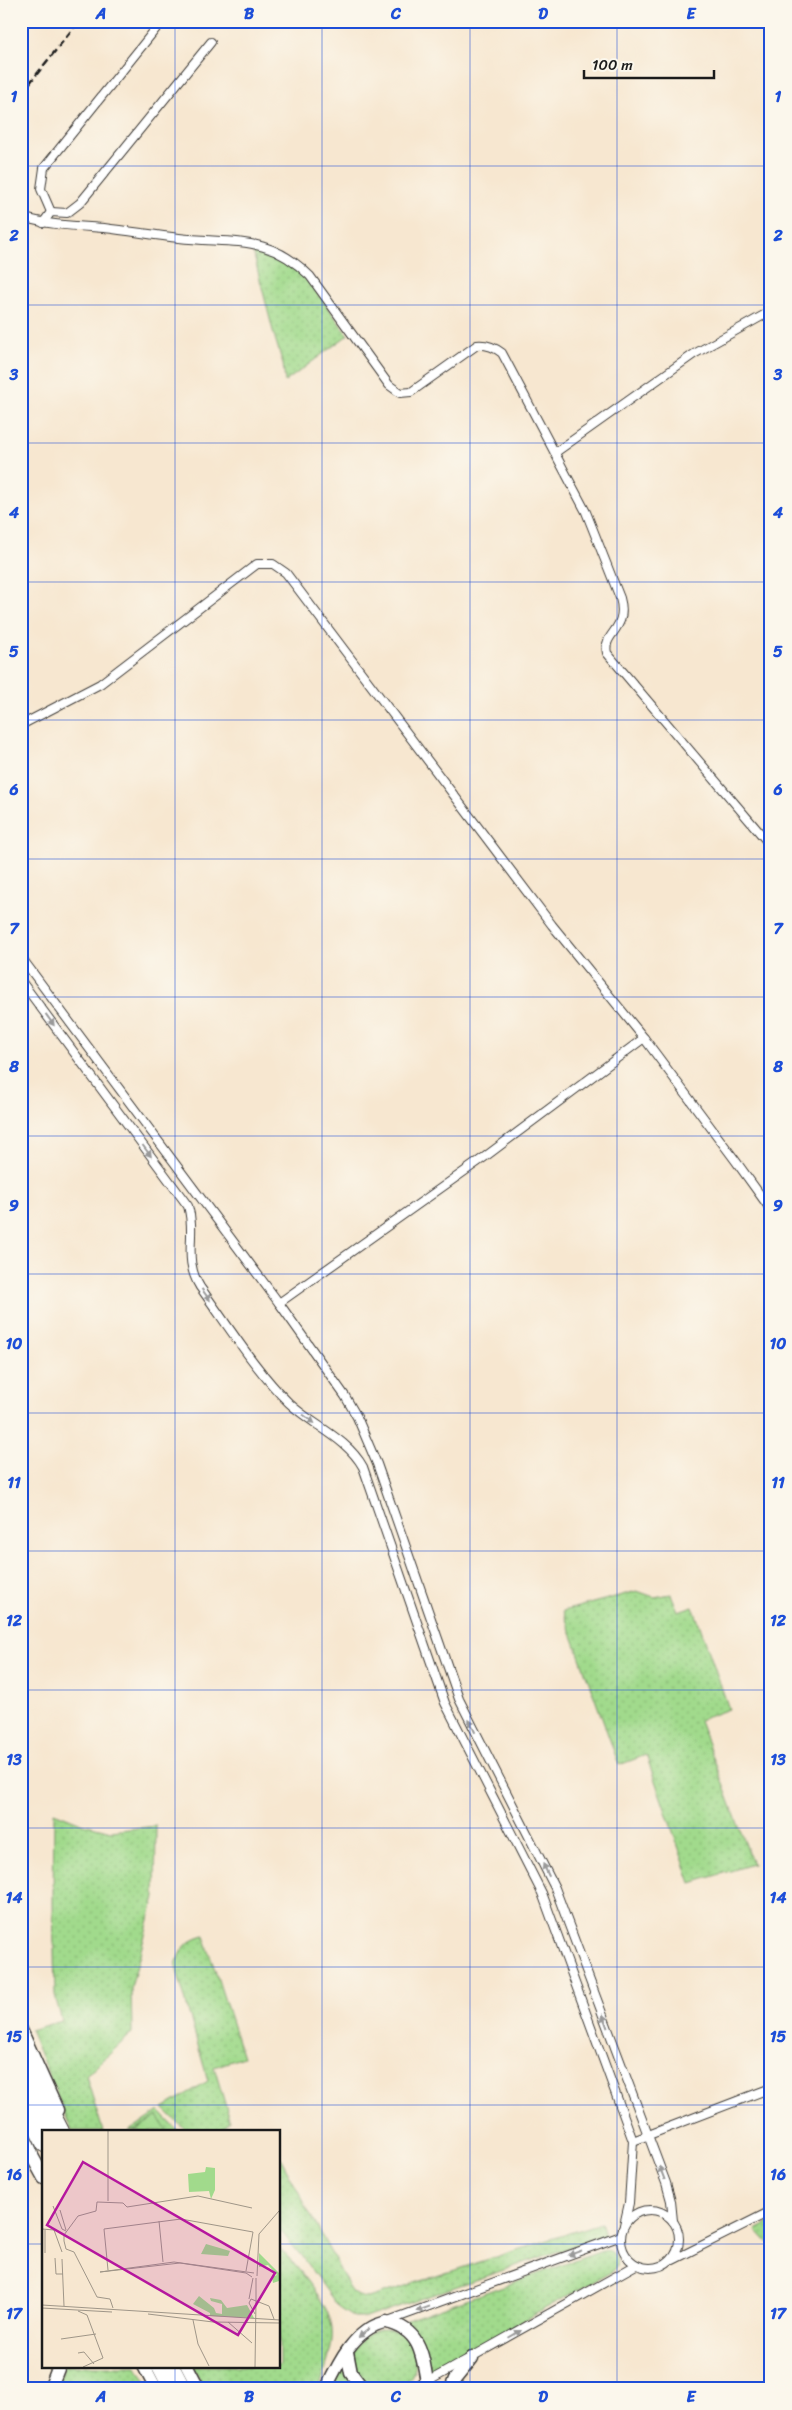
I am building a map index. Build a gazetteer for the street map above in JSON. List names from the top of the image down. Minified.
{"scale_bar":"100 m","grid":{"columns":["A","B","C","D","E"],"rows":["1","2","3","4","5","6","7","8","9","10","11","12","13","14","15","16","17"]}}
